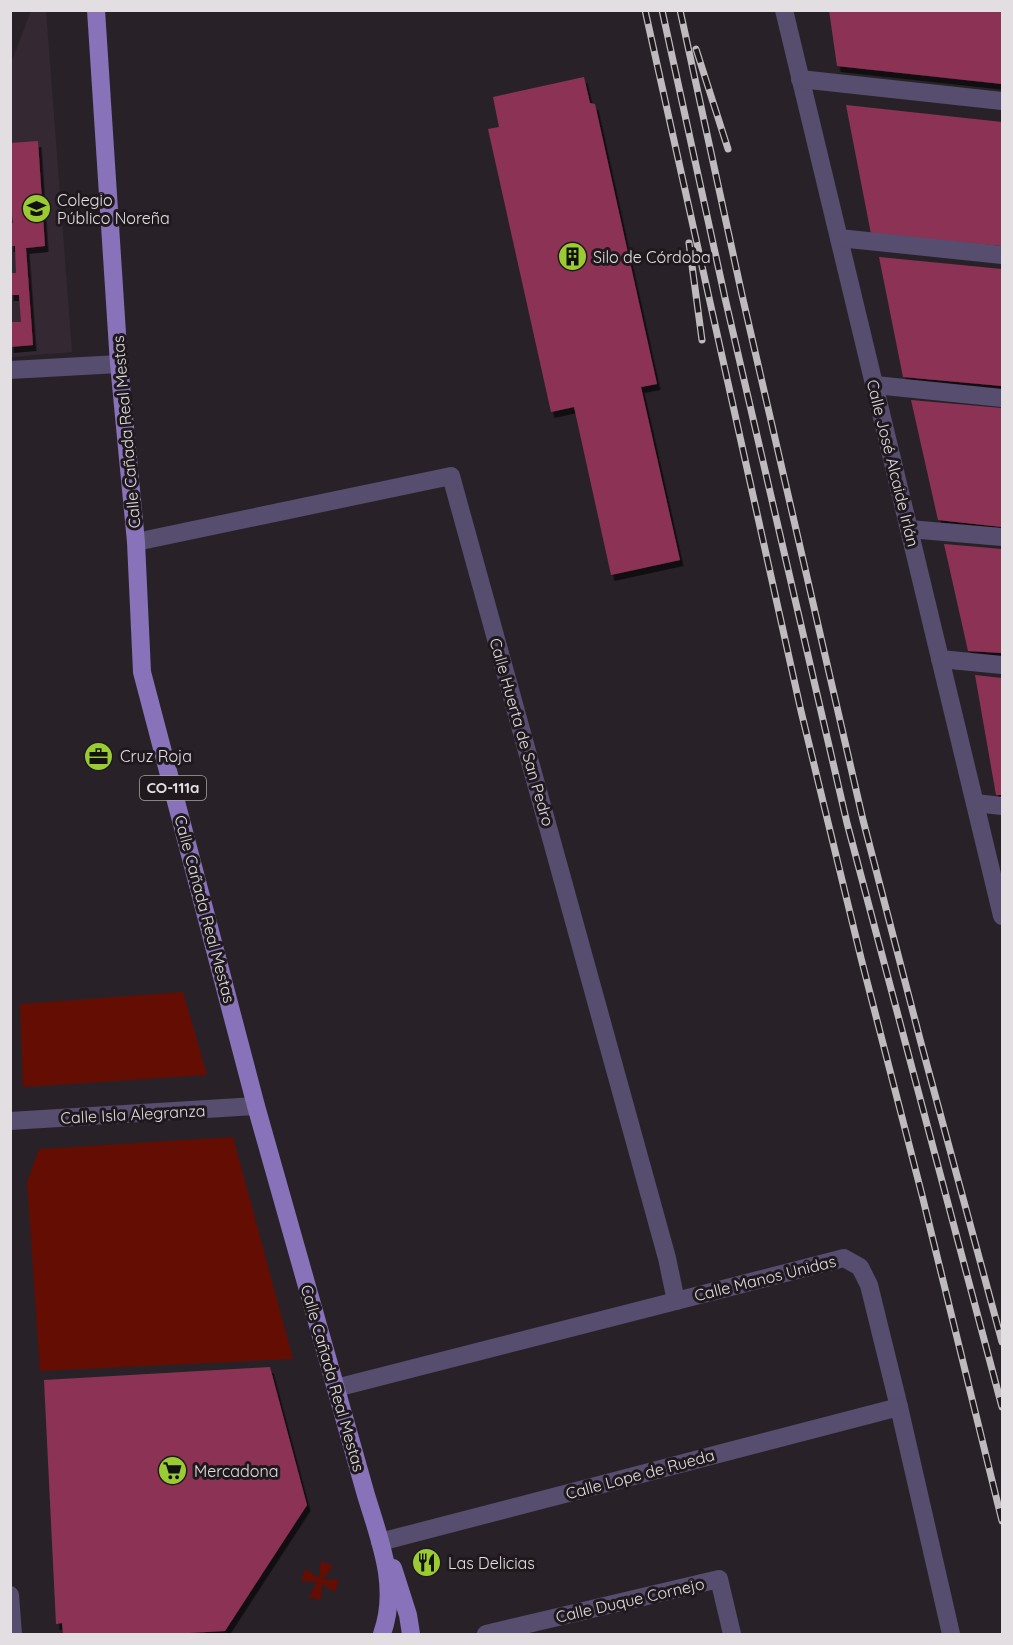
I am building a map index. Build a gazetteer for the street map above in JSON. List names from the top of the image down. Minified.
{"streets":{"main road":["Calle Cañada Real Mestas","CO-111a"],"street":["Calle José Alcaide Irlán","Calle Huerta de San Pedro","Calle Isla Alegranza","Calle Manos Unidas","Calle Lope de Rueda","Calle Duque Cornejo"]},"crossings":[["Calle Cañada Real Mestas","Calle Huerta de San Pedro"],["Calle Cañada Real Mestas","Calle Isla Alegranza"],["Calle Cañada Real Mestas","Calle Manos Unidas"],["Calle Cañada Real Mestas","Calle Lope de Rueda"],["Calle Huerta de San Pedro","Calle Manos Unidas"],["Calle Manos Unidas","Calle Lope de Rueda"]],"places":{"school or university":["Colegio Público Noreña"],"building":["Silo de Córdoba"],"office":["Cruz Roja"],"supermarket":["Mercadona"],"restaurant":["Las Delicias"]}}
